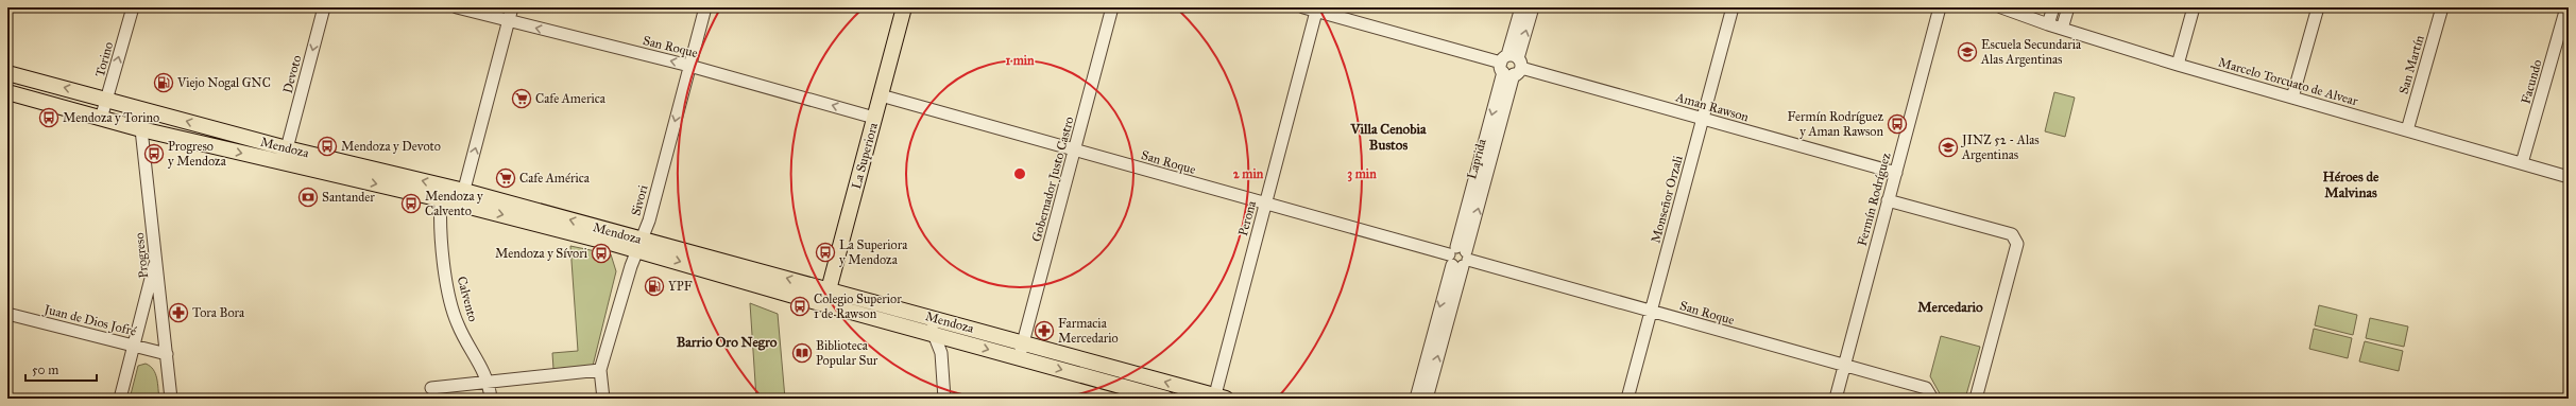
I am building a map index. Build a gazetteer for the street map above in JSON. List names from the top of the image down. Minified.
{"streets":{"main road":["Mendoza","La Superiora"],"street":["San Roque","Torino","San Martín","Devoto","Marcelo Torcuato de Alvear","Facundo","Aman Rawson","Laprida","Gobernador Justo Castro","Monseñor Orzali","Fermín Rodríguez","Sivori","Perona","Progreso","Calvento","Juan de Dios Jofré"]},"crossings":[["San Roque","La Superiora"],["San Roque","Laprida"],["San Roque","Gobernador Justo Castro"],["San Roque","Monseñor Orzali"],["San Roque","Fermín Rodríguez"],["San Roque","Sivori"],["San Roque","Perona"],["Torino","Mendoza"],["San Martín","Marcelo Torcuato de Alvear"],["Devoto","Mendoza"],["Marcelo Torcuato de Alvear","Facundo"],["Aman Rawson","Laprida"],["Aman Rawson","Monseñor Orzali"],["Aman Rawson","Fermín Rodríguez"],["Aman Rawson","Perona"],["Mendoza","La Superiora"],["Mendoza","Gobernador Justo Castro"],["Mendoza","Sivori"],["Mendoza","Perona"],["Mendoza","Progreso"],["Mendoza","Calvento"],["Progreso","Juan de Dios Jofré"]],"one_way":["Torino","Devoto","Sivori"],"districts":["Villa Cenobia Bustos","Héroes de Malvinas","Mercedario","Barrio Oro Negro"],"places":{"school or university":["Escuela Secundaria Alas Argentinas","JINZ 52 - Alas Argentinas"],"fuel station":["Viejo Nogal GNC","YPF"],"supermarket":["Cafe America","Cafe América"],"bus stop":["Mendoza y Torino","Fermín Rodríguez y Aman Rawson","Mendoza y Devoto","Progreso y Mendoza","Mendoza y Calvento","La Superiora y Mendoza","Mendoza y Sívori","Colegio Superior 1 de Rawson"],"bank":["Santander"],"pharmacy":["Tora Bora","Farmacia Mercedario"],"library":["Biblioteca Popular Sur"]},"scale_bar":"50 m","rings":["1 min","2 min","3 min"]}
